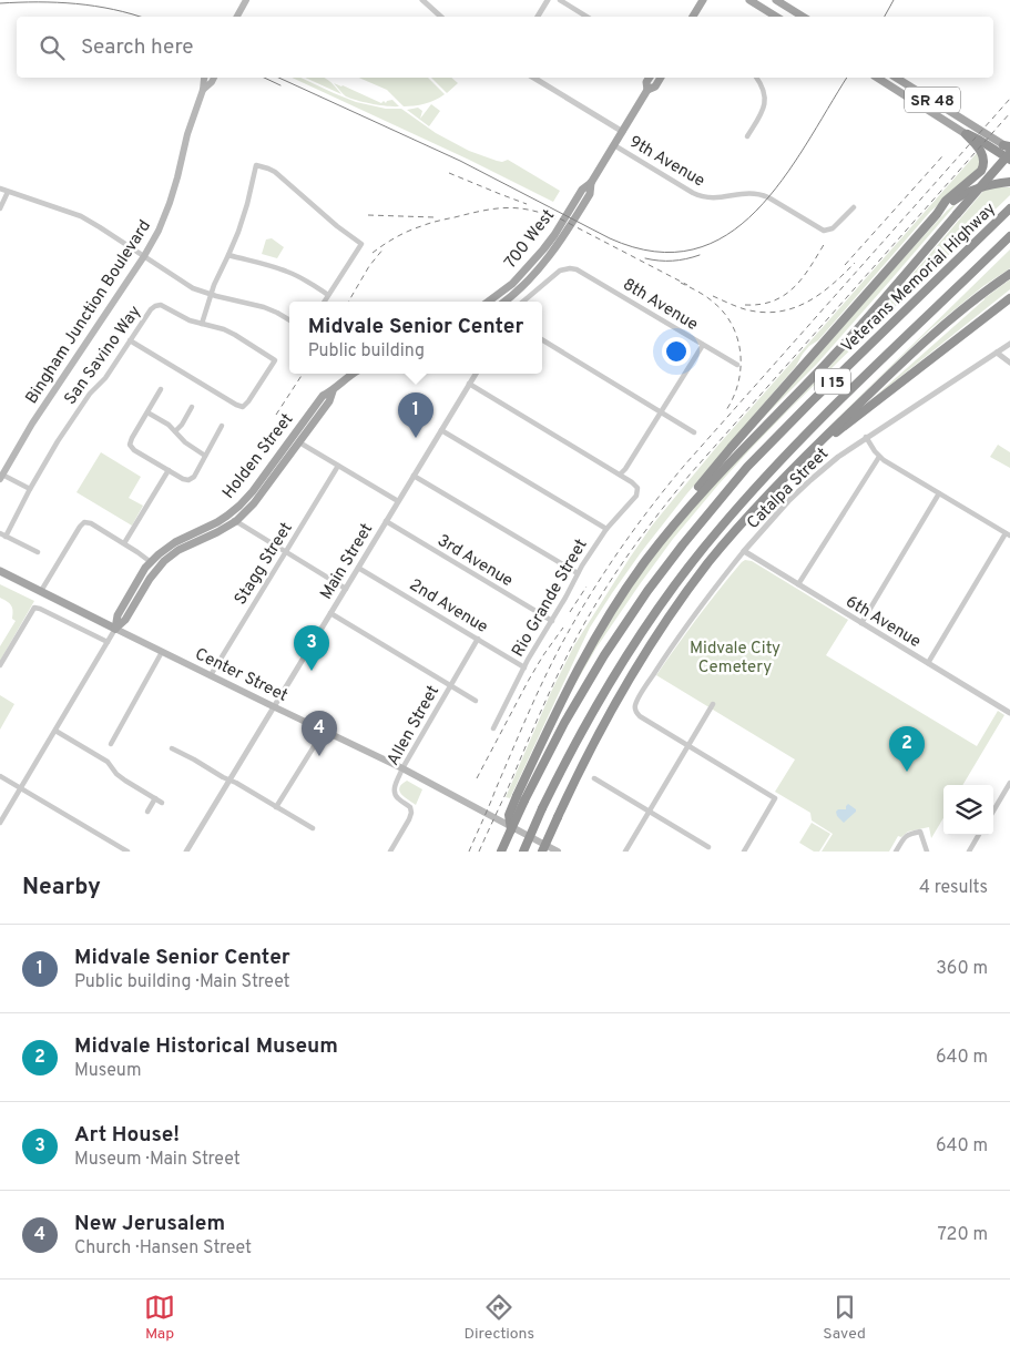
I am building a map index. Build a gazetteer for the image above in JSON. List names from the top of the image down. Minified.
{"streets":{"highway":["Veterans Memorial Highway","I 15"],"main road":["SR 48","700 West","Bingham Junction Boulevard","Holden Street","Center Street"],"street":["9th Avenue","8th Avenue","San Savino Way","Catalpa Street","3rd Avenue","Main Street","Stagg Street","Rio Grande Street","2nd Avenue","6th Avenue","Allen Street"]},"crossings":[["9th Avenue","700 West"],["Holden Street","Center Street"],["Catalpa Street","6th Avenue"],["3rd Avenue","Main Street"],["3rd Avenue","Rio Grande Street"],["Main Street","2nd Avenue"],["Main Street","Center Street"],["Stagg Street","Center Street"],["Rio Grande Street","2nd Avenue"],["2nd Avenue","Allen Street"],["Center Street","Allen Street"]],"parks":["Midvale City Cemetery"],"page":{"search":"Search here","popup":["Midvale Senior Center","Public building"],"pins":["1","3","4","2"],"heading":["Nearby","4 results"],"list":[{"mark":"1","name":"Midvale Senior Center","note":"Public building · Main Street","value":"360 m"},{"mark":"2","name":"Midvale Historical Museum","note":"Museum","value":"640 m"},{"mark":"3","name":"Art House!","note":"Museum · Main Street","value":"640 m"},{"mark":"4","name":"New Jerusalem","note":"Church · Hansen Street","value":"720 m"}],"nav":["Map","Directions","Saved"]}}
